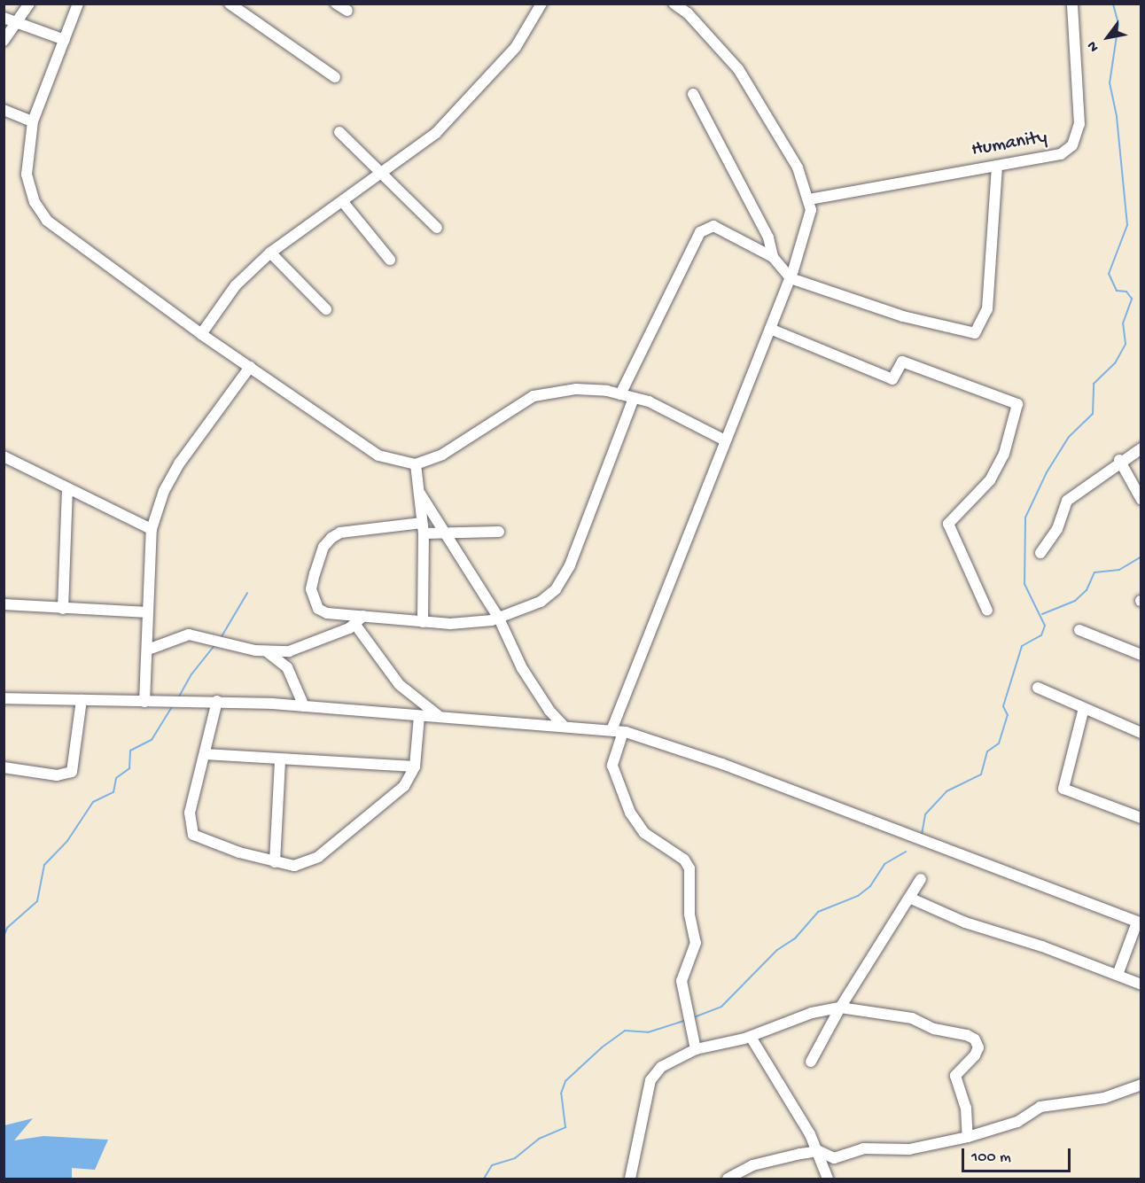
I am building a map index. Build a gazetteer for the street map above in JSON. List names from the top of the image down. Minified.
{"streets":{"street":["Humanity"]},"scale_bar":"100 m","north":"bottom left"}
